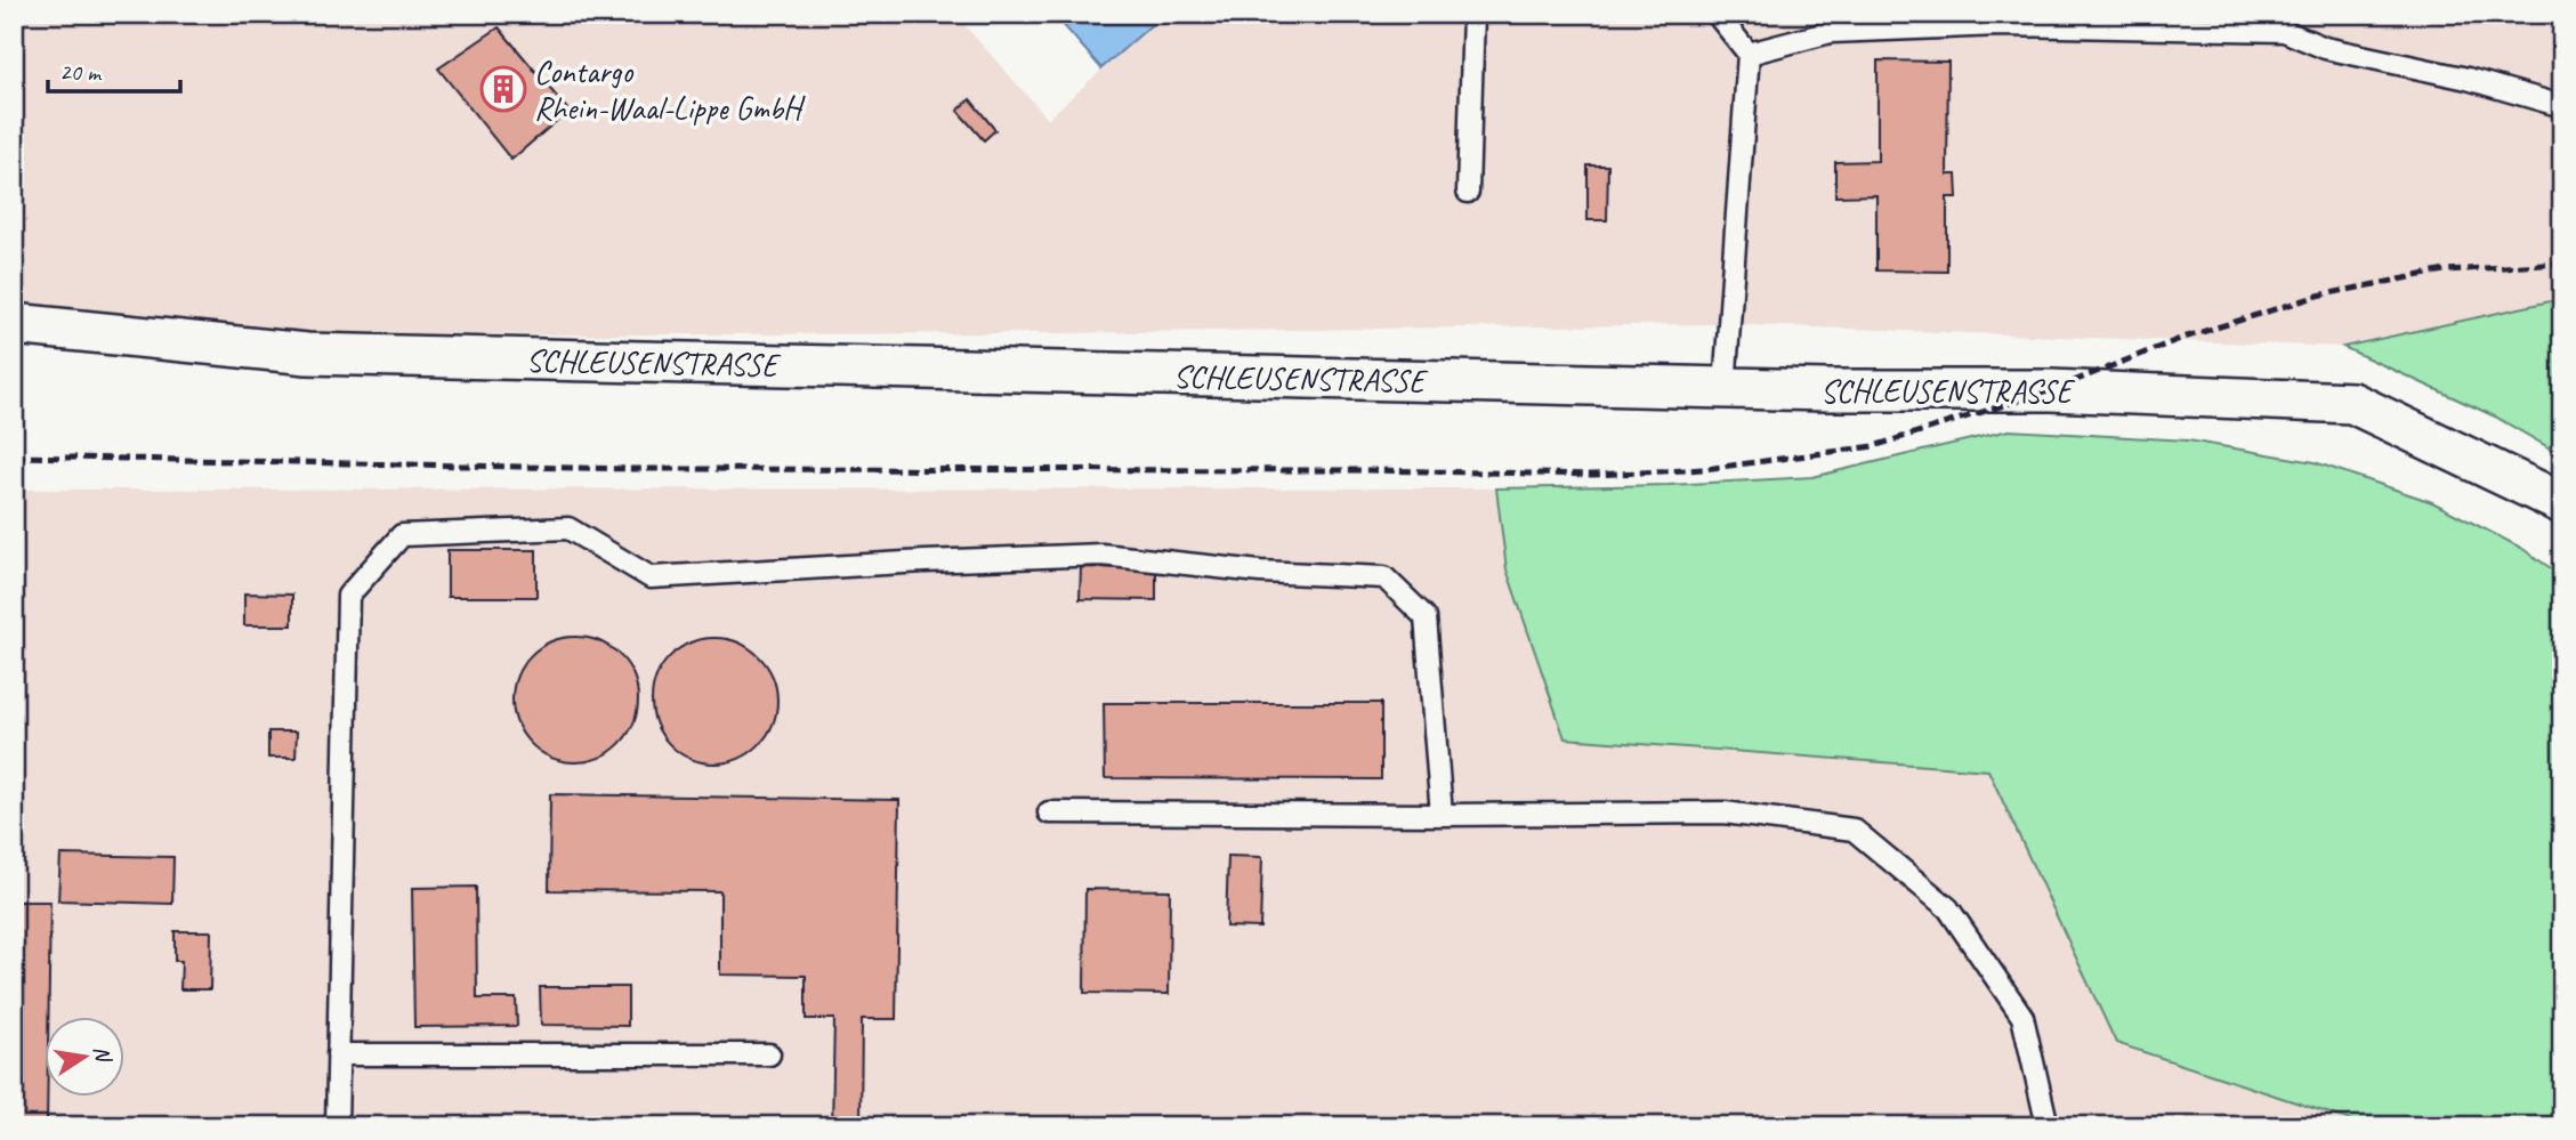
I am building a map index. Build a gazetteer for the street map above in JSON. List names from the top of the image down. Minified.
{"streets":{"street":["SCHLEUSENSTRASSE"]},"places":{"building":["Contargo Rhein-Waal-Lippe GmbH"]},"scale_bar":"20 m","north":"right"}
